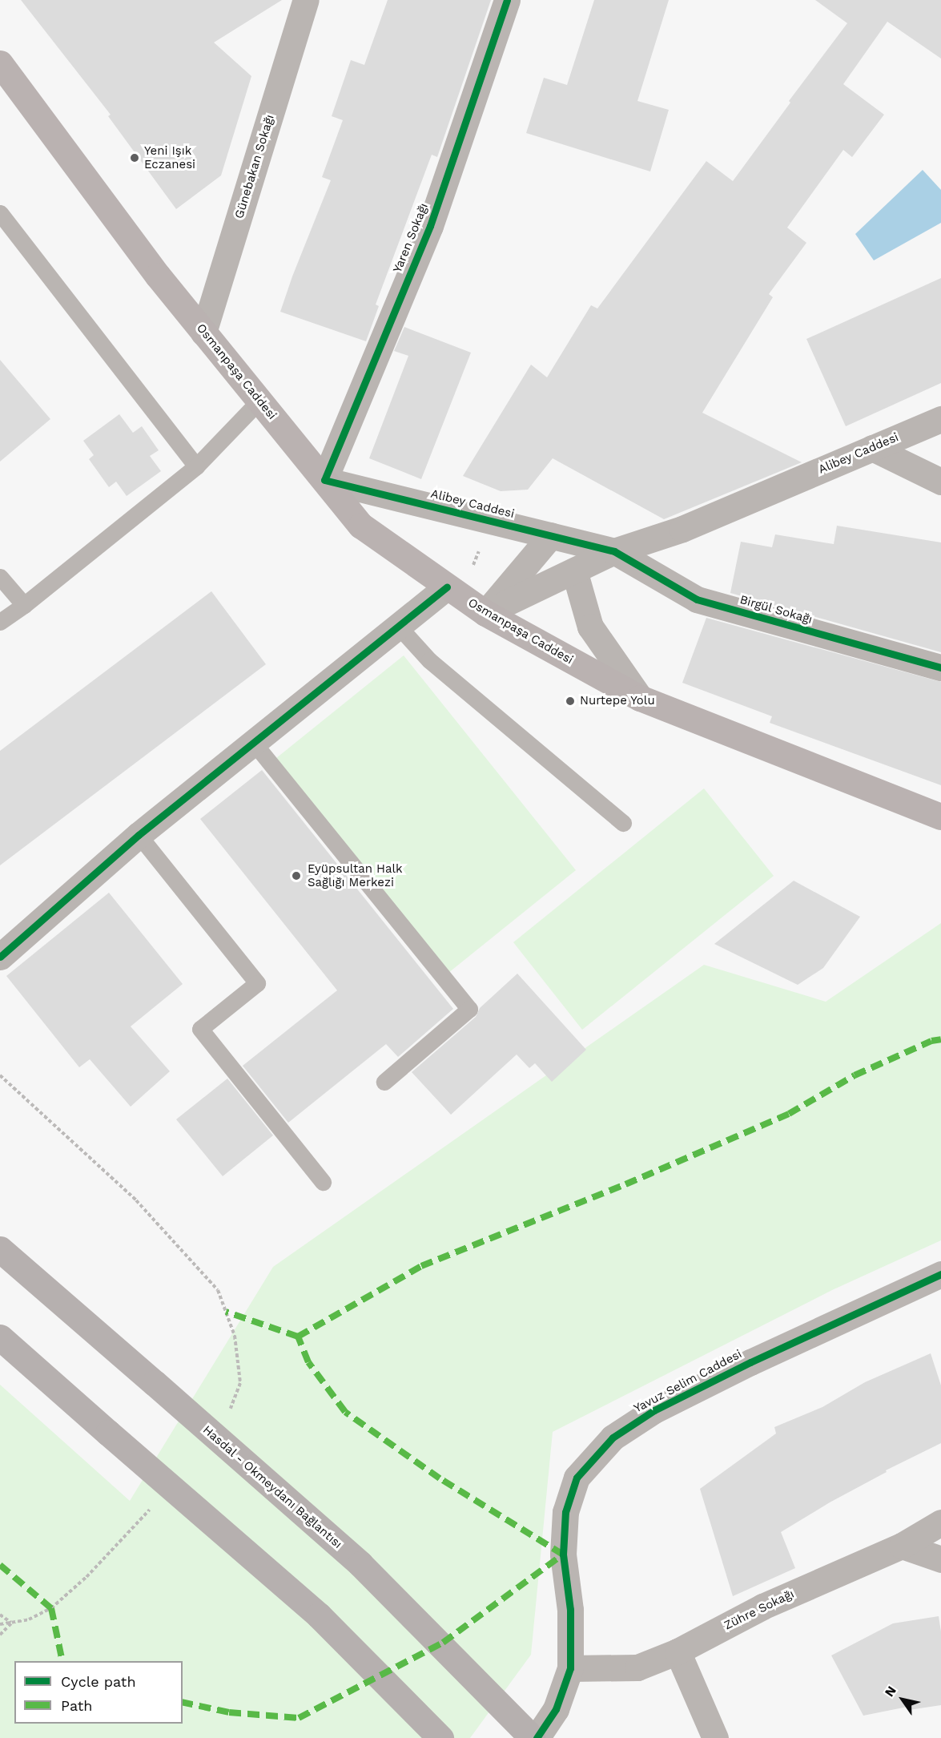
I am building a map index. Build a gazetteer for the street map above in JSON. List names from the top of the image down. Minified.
{"streets":{"highway":["Hasdal - Okmeydanı Bağlantısı"],"main road":["Osmanpaşa Caddesi"],"street":["Günebakan Sokağı","Yaren Sokağı","Alibey Caddesi","Birgül Sokağı","Yavuz Selim Caddesi","Zühre Sokağı"]},"crossings":[["Günebakan Sokağı","Osmanpaşa Caddesi"],["Yaren Sokağı","Osmanpaşa Caddesi"],["Yaren Sokağı","Alibey Caddesi"],["Osmanpaşa Caddesi","Alibey Caddesi"],["Alibey Caddesi","Birgül Sokağı"],["Yavuz Selim Caddesi","Zühre Sokağı"]],"places":["Yeni Işık Eczanesi","Nurtepe Yolu","Eyüpsultan Halk Sağlığı Merkezi"],"legend":["Cycle path","Path"],"north":"top left"}
